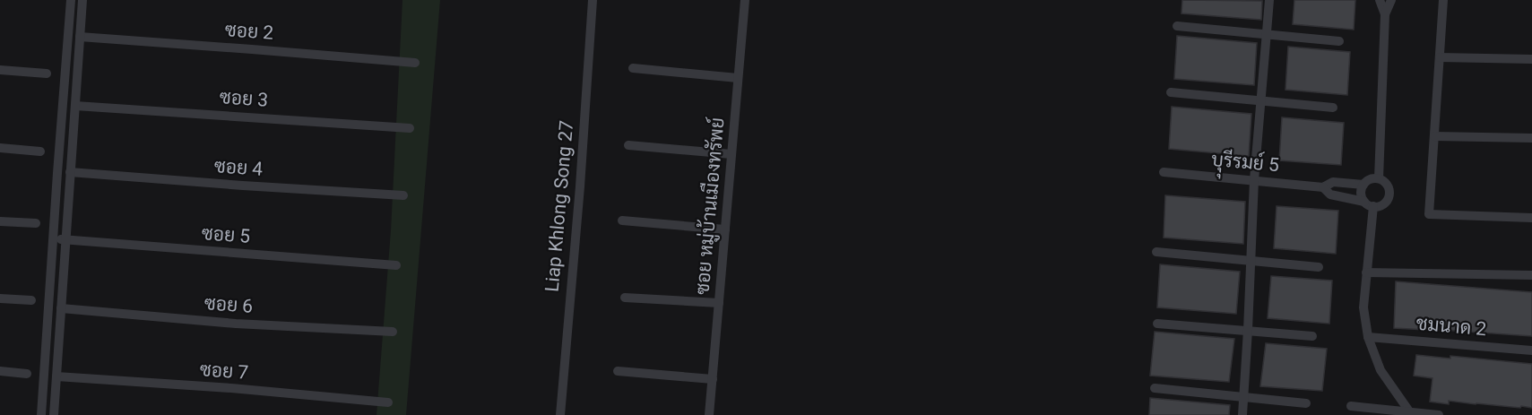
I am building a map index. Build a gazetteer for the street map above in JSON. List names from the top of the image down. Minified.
{"streets":{"street":["ซอย 2","ซอย 3","บุุรีรมย์ 5","ซอย 4","Liap Khlong Song 27","ซอย หมู่บ้านเมืองทรัพย์","ซอย 5","ซอย 6","ชมนาด 2","ซอย 7"]}}
